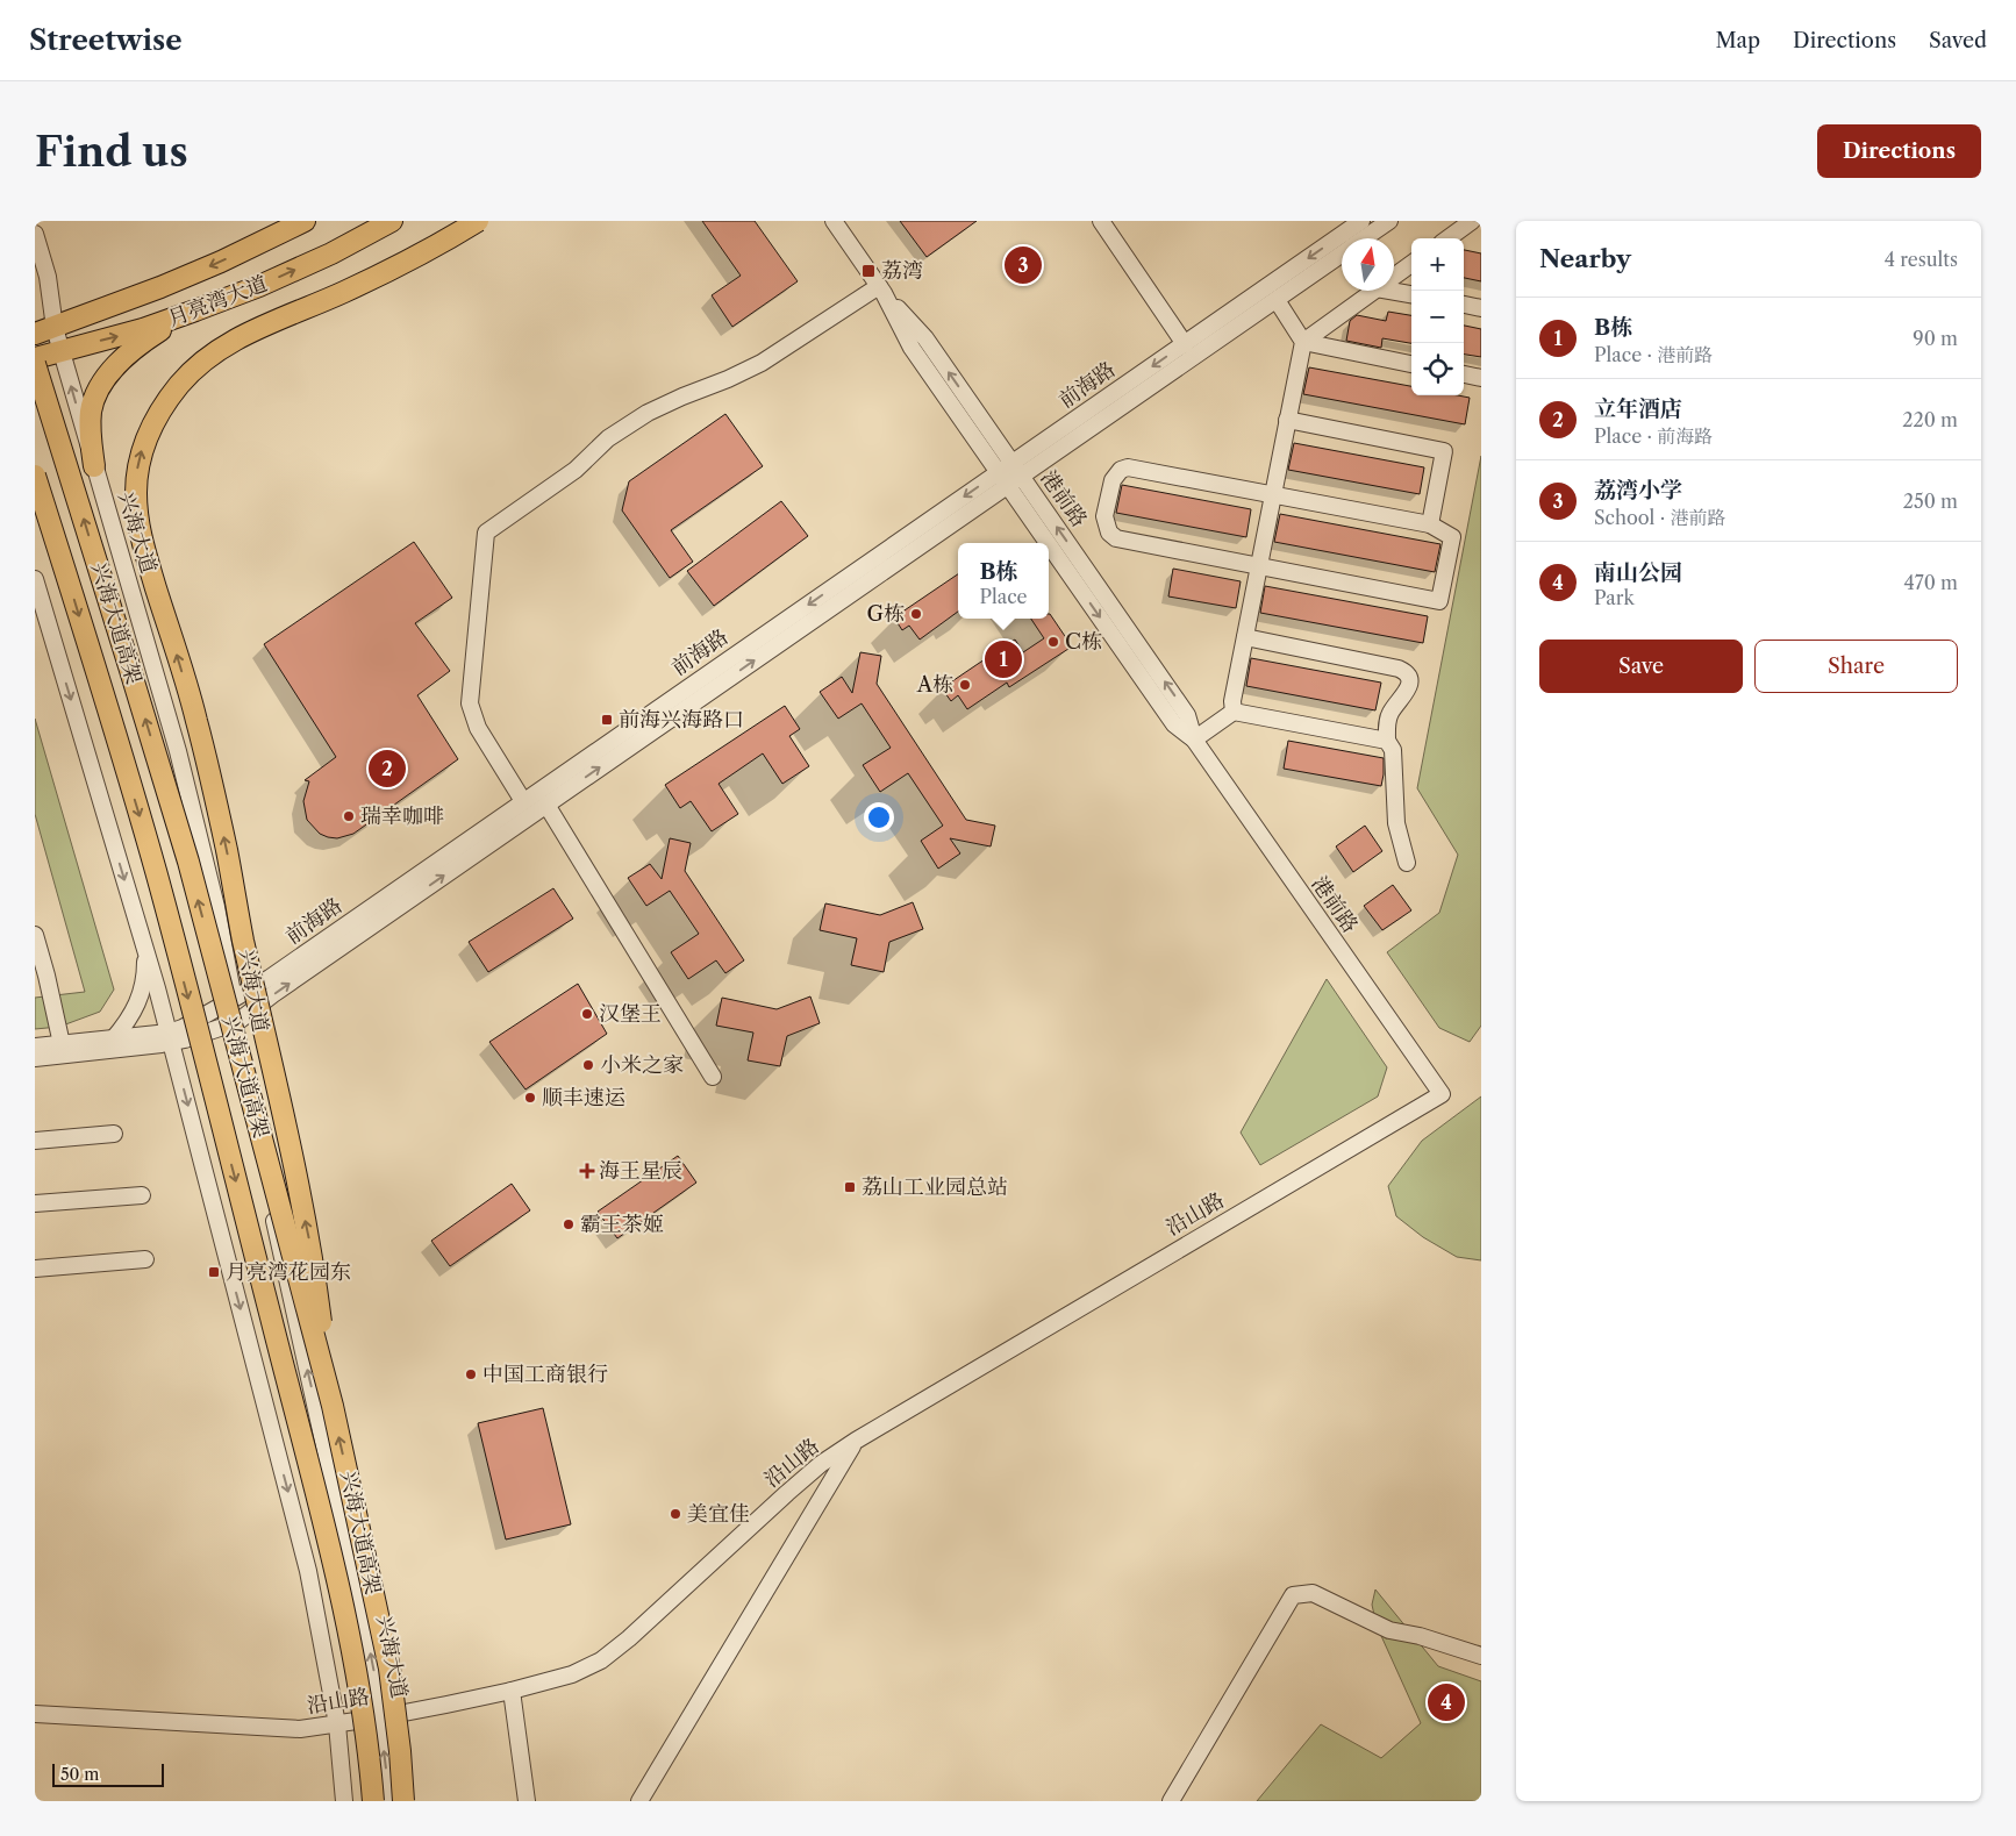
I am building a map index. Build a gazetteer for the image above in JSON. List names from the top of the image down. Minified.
{"streets":{"main road":["月亮湾大道","兴海大道高架"],"street":["前海路","港前路","兴海大道","沿山路"]},"crossings":[["月亮湾大道","兴海大道"],["前海路","港前路"],["前海路","兴海大道"],["港前路","沿山路"],["兴海大道","兴海大道高架"],["兴海大道","沿山路"],["兴海大道高架","沿山路"]],"places":{"transit":["荔湾","前海兴海路口","荔山工业园总站","月亮湾花园东"],"other":["G栋","C栋","A栋","瑞幸咖啡","汉堡王","小米之家","顺丰速运","霸王茶姬","中国工商银行","美宜佳"],"health":["海王星辰"]},"scale_bar":"50 m","north":"top","page":{"header":"Streetwise","nav":["Map","Directions","Saved"],"buttons":["Directions",["Save","Share"]],"title":"Find us","heading":["Nearby","4 results"],"map_buttons":["+","−"],"pins":["3","1","2","4"],"list":[{"mark":"1","name":"B栋","note":"Place · 港前路","value":"90 m"},{"mark":"2","name":"立年酒店","note":"Place · 前海路","value":"220 m"},{"mark":"3","name":"荔湾小学","note":"School · 港前路","value":"250 m"},{"mark":"4","name":"南山公园","note":"Park","value":"470 m"}],"popup":["B栋","Place"],"scale":"50 m"}}
